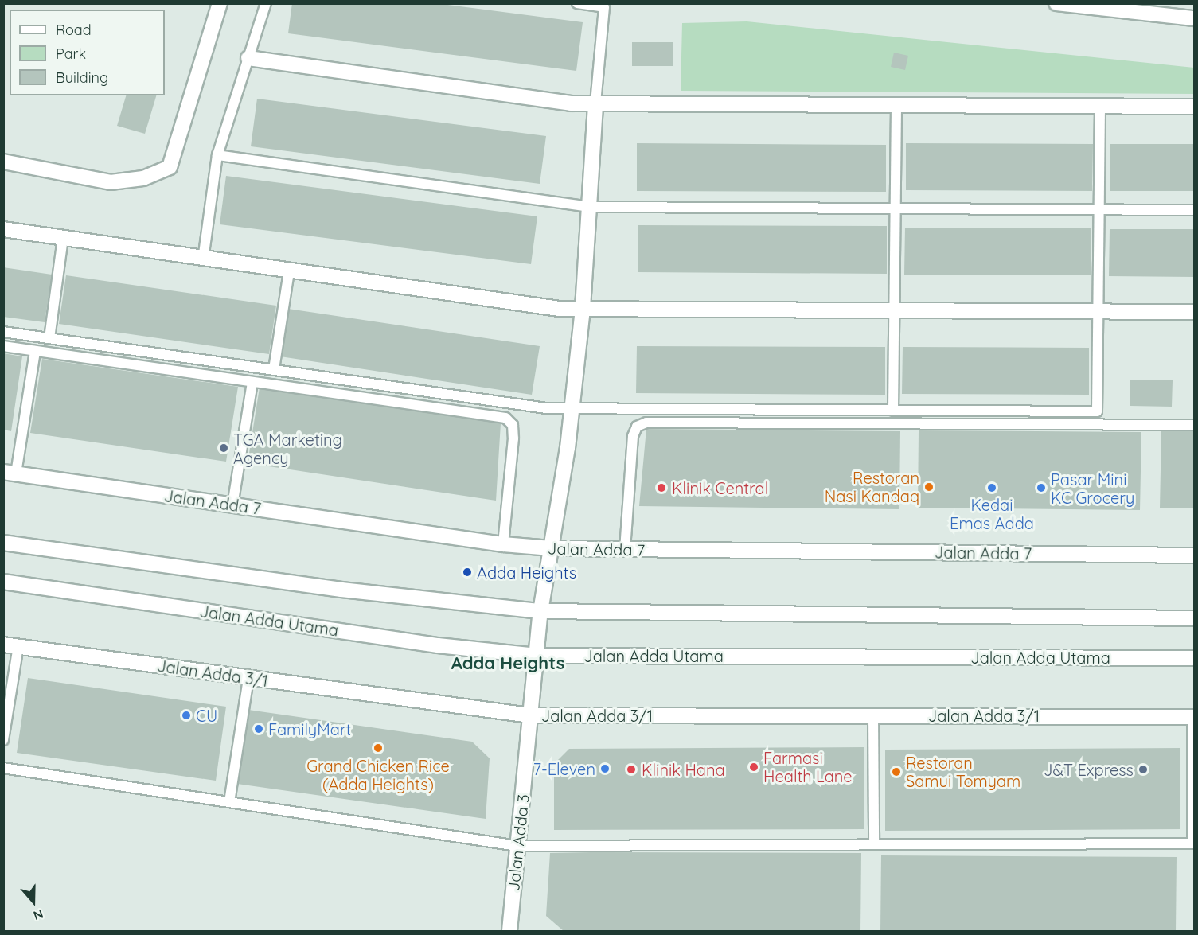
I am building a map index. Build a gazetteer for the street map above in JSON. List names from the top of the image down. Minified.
{"streets":{"street":["Jalan Adda 7","Jalan Adda Utama","Jalan Adda 3/1","Jalan Adda 3"]},"crossings":[["Jalan Adda 7","Jalan Adda 3"],["Jalan Adda Utama","Jalan Adda 3"],["Jalan Adda 3/1","Jalan Adda 3"]],"districts":["Adda Heights"],"places":["TGA Marketing Agency","Restoran Nasi Kandaq","Klinik Central","Kedai Emas Adda","Pasar Mini KC Grocery","Adda Heights","CU","FamilyMart","Grand Chicken Rice (Adda Heights)","Farmasi Health Lane","7-Eleven","Klinik Hana","J&T Express","Restoran Samui Tomyam"],"legend":["Road","Park","Building"],"north":"bottom"}
